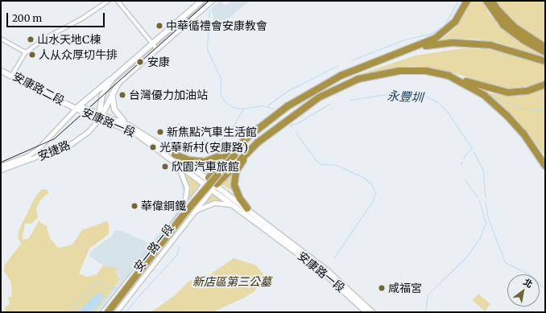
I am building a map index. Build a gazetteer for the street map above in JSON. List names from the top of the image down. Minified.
{"streets":{"main road":["安康路二段","安康路一段"],"street":["安捷路","安一路一段"]},"crossings":[["安康路二段","安康路一段"],["安康路二段","安捷路"],["安康路一段","安捷路"],["安康路一段","安一路一段"]],"water":["永豐圳"],"parks":["新店區第三公墓"],"places":["中華循禮會安康教會","山水天地C棟","人从众厚切牛排","安康","台灣優力加油站","新焦點汽車生活館","光華新村(安康路)","欣園汽車旅館","華偉鋼鐵","咸福宮"],"scale_bar":"200 m","north":"top right"}
